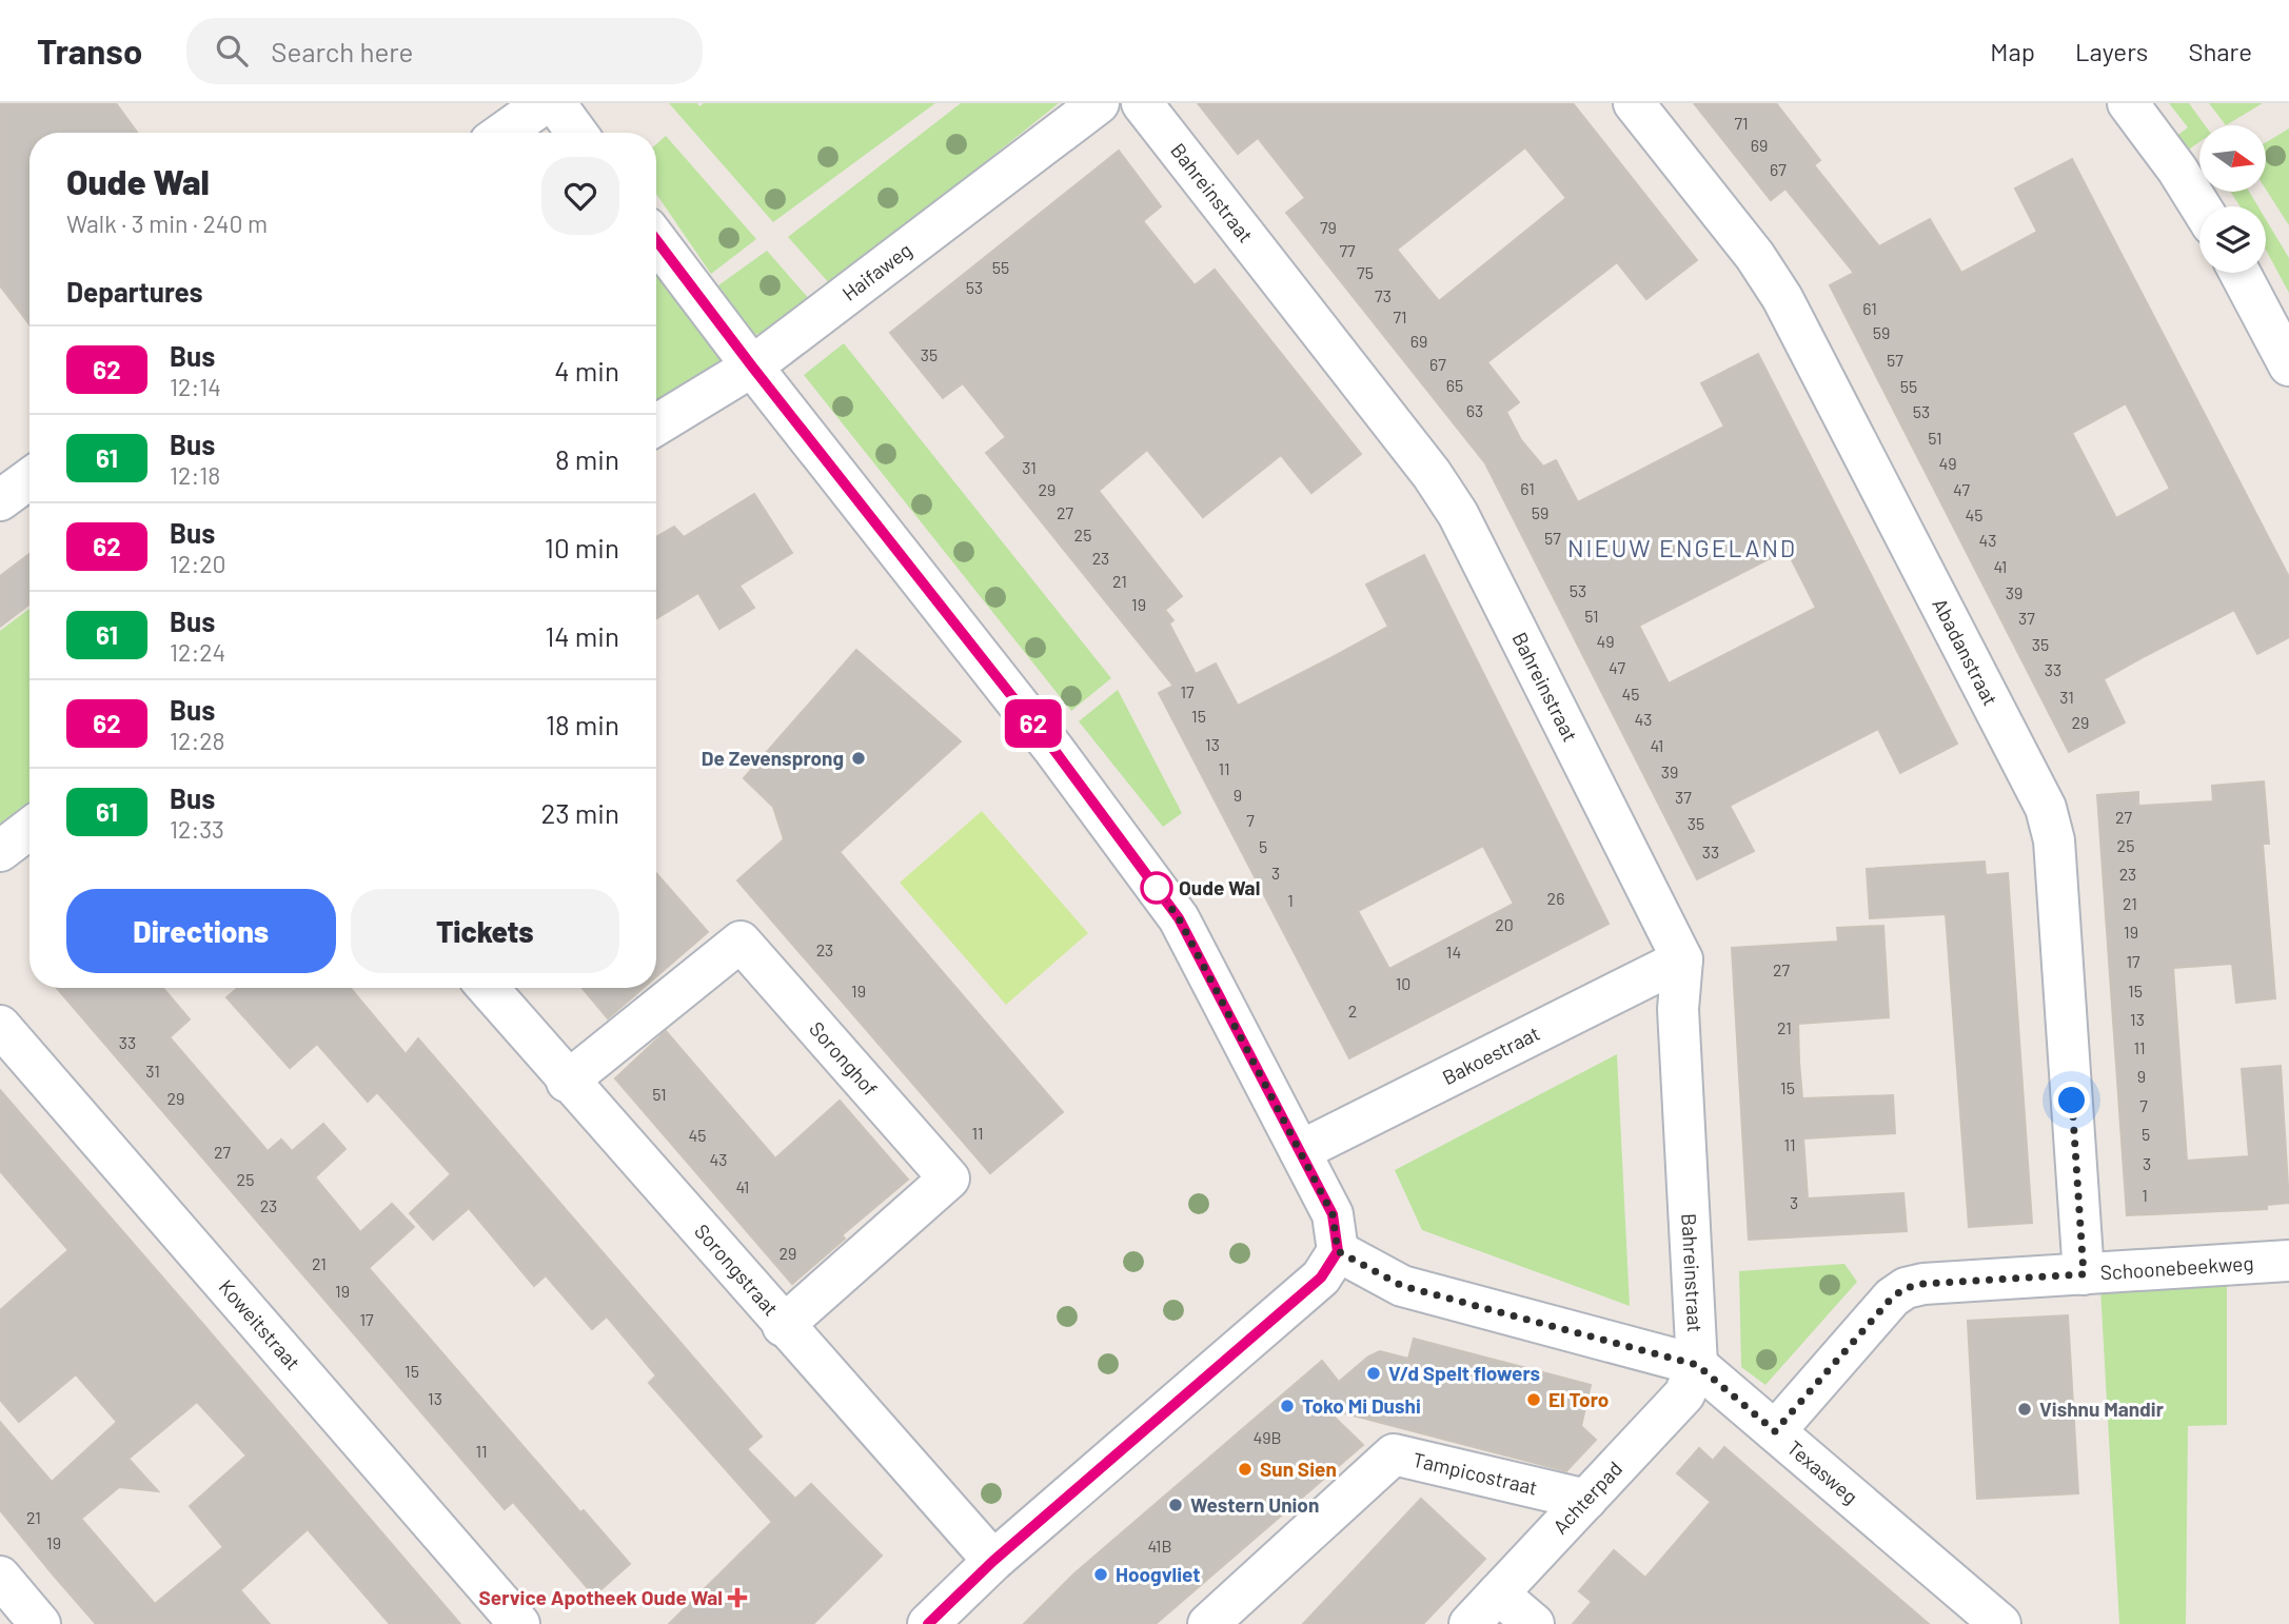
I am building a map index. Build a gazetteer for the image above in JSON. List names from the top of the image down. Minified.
{"streets":{"street":["Bahreinstraat","Haifaweg","Abadanstraat","Bakoestraat","Soronghof","Schoonebeekweg","Sorongstraat","Koweitstraat","Texasweg","Tampicostraat","Achterpad"]},"crossings":[["Bahreinstraat","Bakoestraat"],["Bahreinstraat","Texasweg"],["Bahreinstraat","Achterpad"],["Abadanstraat","Schoonebeekweg"],["Soronghof","Sorongstraat"],["Schoonebeekweg","Texasweg"],["Texasweg","Achterpad"],["Tampicostraat","Achterpad"]],"districts":["NIEUW ENGELAND"],"places":{"other":["De Zevensprong","Oude Wal","V/d Spelt flowers","El Toro","Toko Mi Dushi","Vishnu Mandir","Sun Sien","Western Union","Hoogvliet"],"health":["Service Apotheek Oude Wal"]},"lines":["bus line 62"],"house_numbers":["71","69","67","79","77","55","75","53","73","61","71","59","69","35","57","67","65","55","63","53","51","49","31","61","29","47","27","59","45","25","57","43","23","41","21","53","39","19","51","37","49","35","47","33","17","45","31","15","43","29","13","41","11","39","9","37","27","7","35","25","5","33","3","23","26","1","21","20","19","23","14","17","27","10","19","15","2","13","21","33","11","31","9","15","51","29","7","11","5","45","11","27","43","3","25","41","1","3","23","29","21","19","17","15","13","49B","11","21","19","41B"],"north":"right","page":{"header":"Transo","search":"Search here","nav":["Map","Layers","Share"],"on_map":"62","heading":[["Oude Wal","Walk · 3 min · 240 m"],"Departures"],"list":[{"mark":"62","name":"Bus","note":"12:14","value":"4 min"},{"mark":"61","name":"Bus","note":"12:18","value":"8 min"},{"mark":"62","name":"Bus","note":"12:20","value":"10 min"},{"mark":"61","name":"Bus","note":"12:24","value":"14 min"},{"mark":"62","name":"Bus","note":"12:28","value":"18 min"},{"mark":"61","name":"Bus","note":"12:33","value":"23 min"}],"buttons":["Directions","Tickets"]}}
